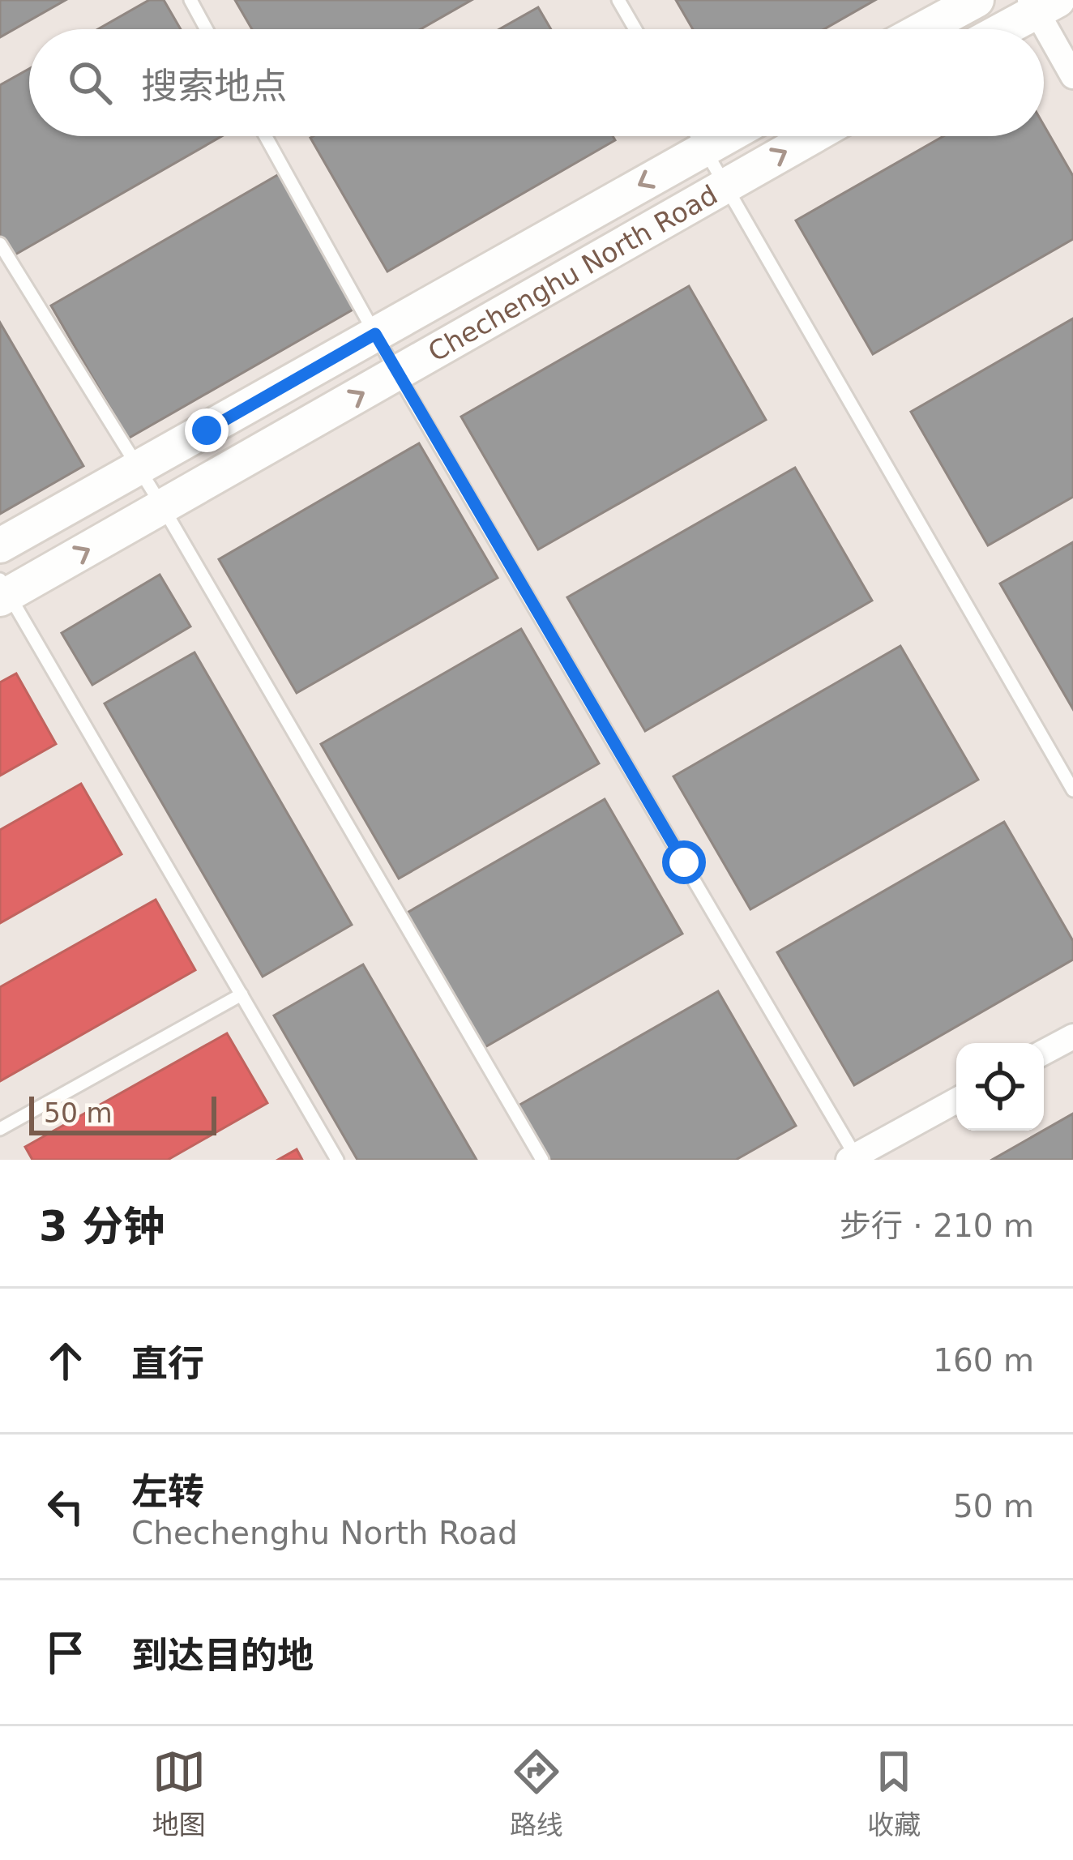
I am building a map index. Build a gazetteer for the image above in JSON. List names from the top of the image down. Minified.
{"streets":{"main road":["Chechenghu North Road"]},"scale_bar":"50 m","page":{"search":"搜索地点","scale":"50 m","heading":["3 分钟","步行 · 210 m"],"list":[["直行","160 m"],["左转","Chechenghu North Road","50 m"],"到达目的地"],"nav":["地图","路线","收藏"]}}
